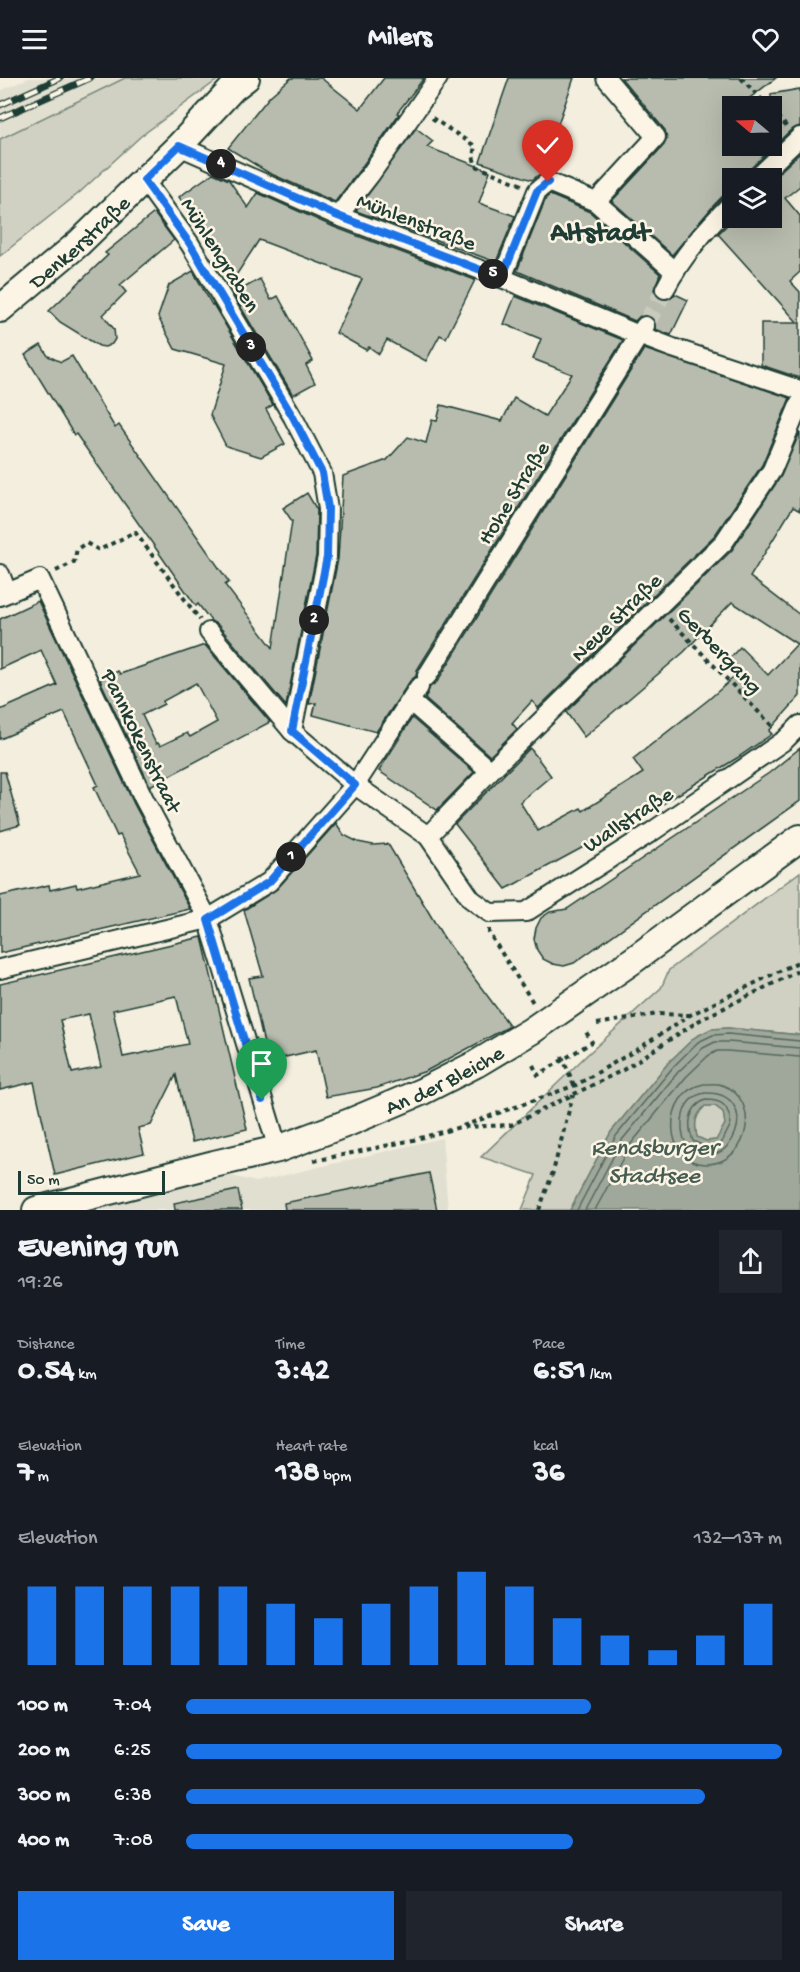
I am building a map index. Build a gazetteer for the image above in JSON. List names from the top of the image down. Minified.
{"streets":{"main road":["Denkerstraße","An der Bleiche"],"street":["Mühlenstraße","Mühlengraben","Hohe Straße","Neue Straße","Pannkokenstraat","Wallstraße"],"path":["Gerbergang"]},"crossings":[["Mühlenstraße","Denkerstraße"],["Mühlenstraße","Hohe Straße"],["Denkerstraße","Mühlengraben"],["Hohe Straße","Pannkokenstraat"],["Neue Straße","Gerbergang"],["Gerbergang","Wallstraße"],["Pannkokenstraat","An der Bleiche"]],"districts":["Altstadt"],"water":["Rendsburger Stadtsee"],"scale_bar":"50 m","north":"left","page":{"header":"Milers","pins":["4","5","3","2","1"],"scale":"50 m","heading":["Evening run","19:26"],"stats":[["Distance","0.54 km"],["Time","3:42"],["Pace","6:51 /km"],["Elevation","7 m"],["Heart rate","138 bpm"],["kcal","36"]],"chart":["Elevation","132–137 m"],"list":[{"name":"100 m","note":"7:04"},{"name":"200 m","note":"6:25"},{"name":"300 m","note":"6:38"},{"name":"400 m","note":"7:08"}],"buttons":["Save","Share"]}}
